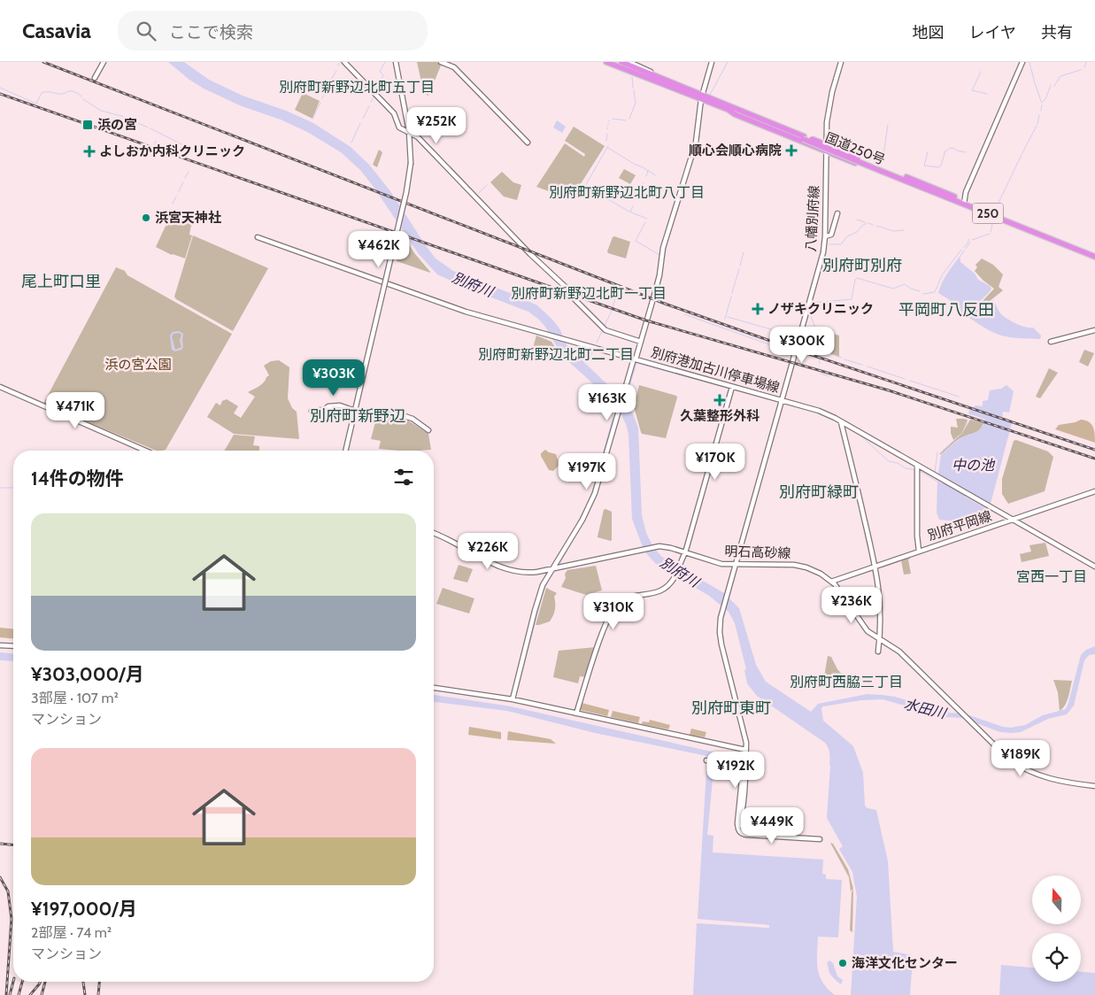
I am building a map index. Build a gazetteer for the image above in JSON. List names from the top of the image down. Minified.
{"streets":{"highway":["国道250号","250"],"street":["八幡別府線","別府港加古川停車場線","別府平岡線","明石高砂線"]},"crossings":[["国道250号","250"],["250","八幡別府線"],["八幡別府線","別府港加古川停車場線"],["別府港加古川停車場線","明石高砂線"],["別府平岡線","明石高砂線"]],"districts":["別府町新野辺北町五丁目","別府町新野辺北町八丁目","別府町別府","尾上町口里","別府町新野辺北町一丁目","平岡町八反田","別府町新野辺北町二丁目","別府町新野辺","別府町緑町","宮西一丁目","別府町西脇三丁目","別府町東町"],"water":["別府川","中の池","水田川"],"parks":["浜の宮公園"],"places":{"transit":["浜の宮"],"health":["順心会順心病院","よしおか内科クリニック","ノザキクリニック","久葉整形外科"],"other":["浜宮天神社","海洋文化センター"]},"north":"top","page":{"header":"Casavia","search":"ここで検索","nav":["地図","レイヤ","共有"],"price":["¥252K","¥462K","¥300K","¥303K","¥163K","¥471K","¥170K","¥197K","¥226K","¥236K","¥310K","¥189K","¥192K","¥449K"],"heading":"14件の物件","list":[{"name":"¥303,000/月","note":"3部屋 · 107 m² · マンション"},{"name":"¥197,000/月","note":"2部屋 · 74 m² · マンション"}]}}
